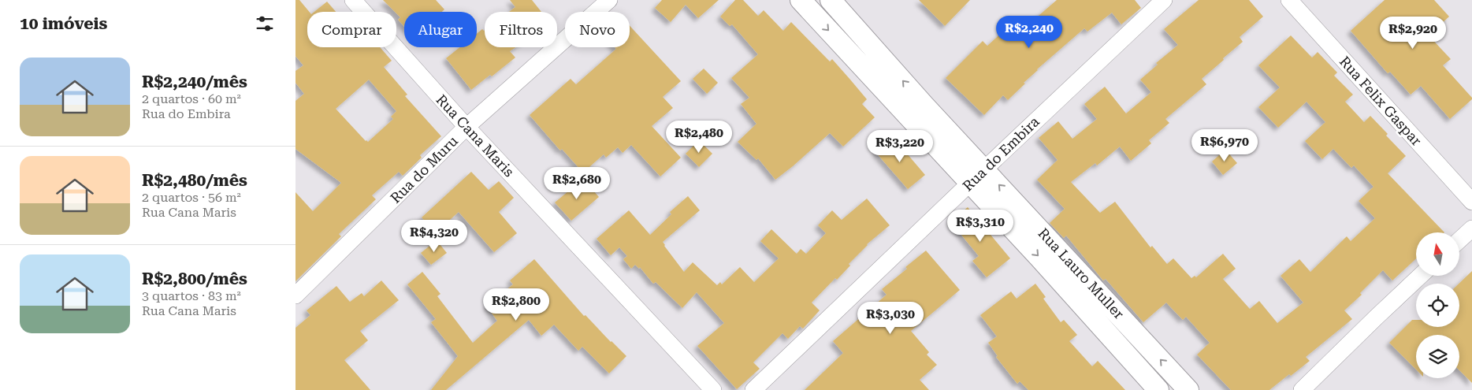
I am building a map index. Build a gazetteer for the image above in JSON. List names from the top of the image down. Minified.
{"streets":{"street":["Rua Felix Gaspar","Rua Cana Maris","Rua do Embira","Rua do Muru","Rua Lauro Muller"]},"crossings":[["Rua Cana Maris","Rua do Muru"],["Rua do Embira","Rua Lauro Muller"]],"north":"top","page":{"heading":"10 imóveis","chip":["Comprar","Alugar","Filtros","Novo"],"price":["R$2,240","R$2,920","R$2,480","R$6,970","R$3,220","R$2,680","R$3,310","R$4,320","R$2,800","R$3,030"],"list":[{"name":"R$2,240/mês","note":"2 quartos · 60 m² · Rua do Embira"},{"name":"R$2,480/mês","note":"2 quartos · 56 m² · Rua Cana Maris"},{"name":"R$2,800/mês","note":"3 quartos · 83 m² · Rua Cana Maris"}]}}
